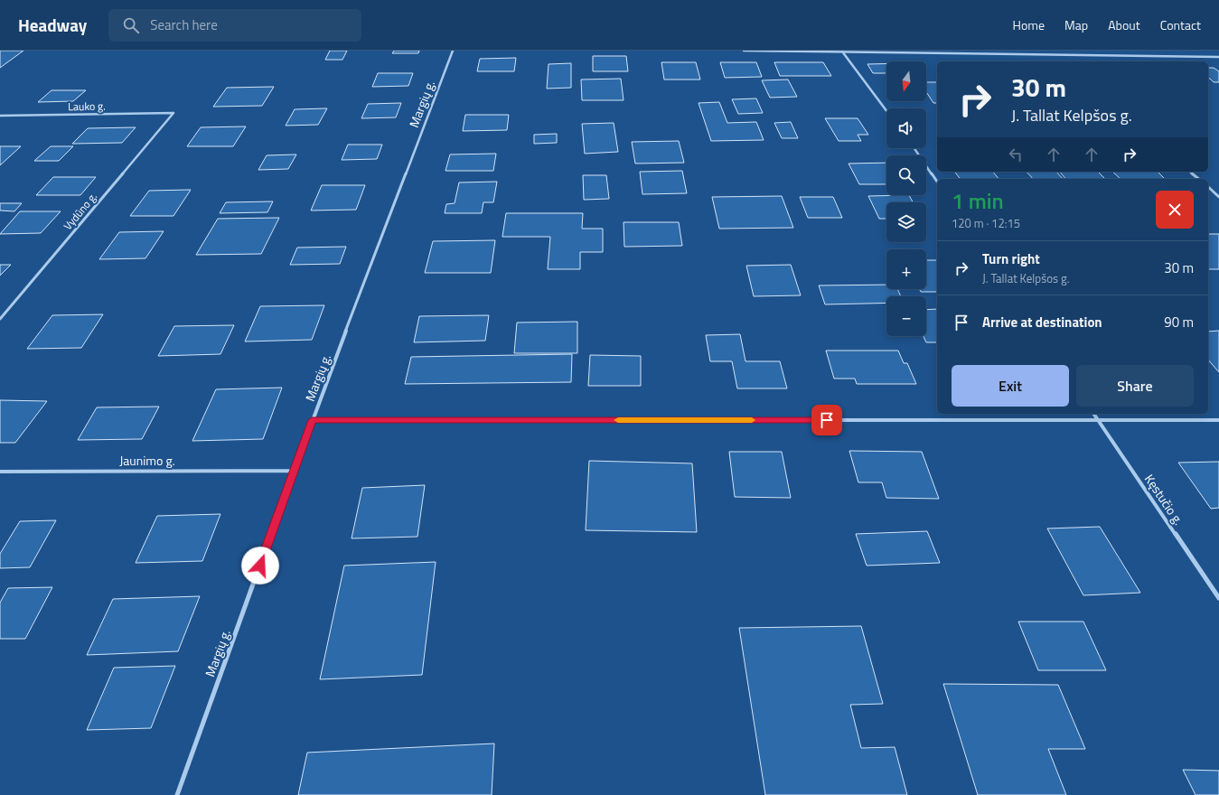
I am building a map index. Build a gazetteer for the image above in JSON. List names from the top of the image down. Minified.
{"streets":{"street":["Margių g.","Lauko g.","Vydūno g.","Jaunimo g.","Kęstučio g."]},"crossings":[["Margių g.","Jaunimo g."],["Lauko g.","Vydūno g."]],"north":"bottom","page":{"header":"Headway","search":"Search here","nav":["Home","Map","About","Contact"],"map_buttons":["+","−"],"turn":["30 m","J. Tallat Kelpšos g."],"heading":["1 min","120 m · 12:15"],"list":[{"name":"Turn right","note":"J. Tallat Kelpšos g.","value":"30 m"},{"name":"Arrive at destination","value":"90 m"}],"buttons":["Exit","Share"]}}
